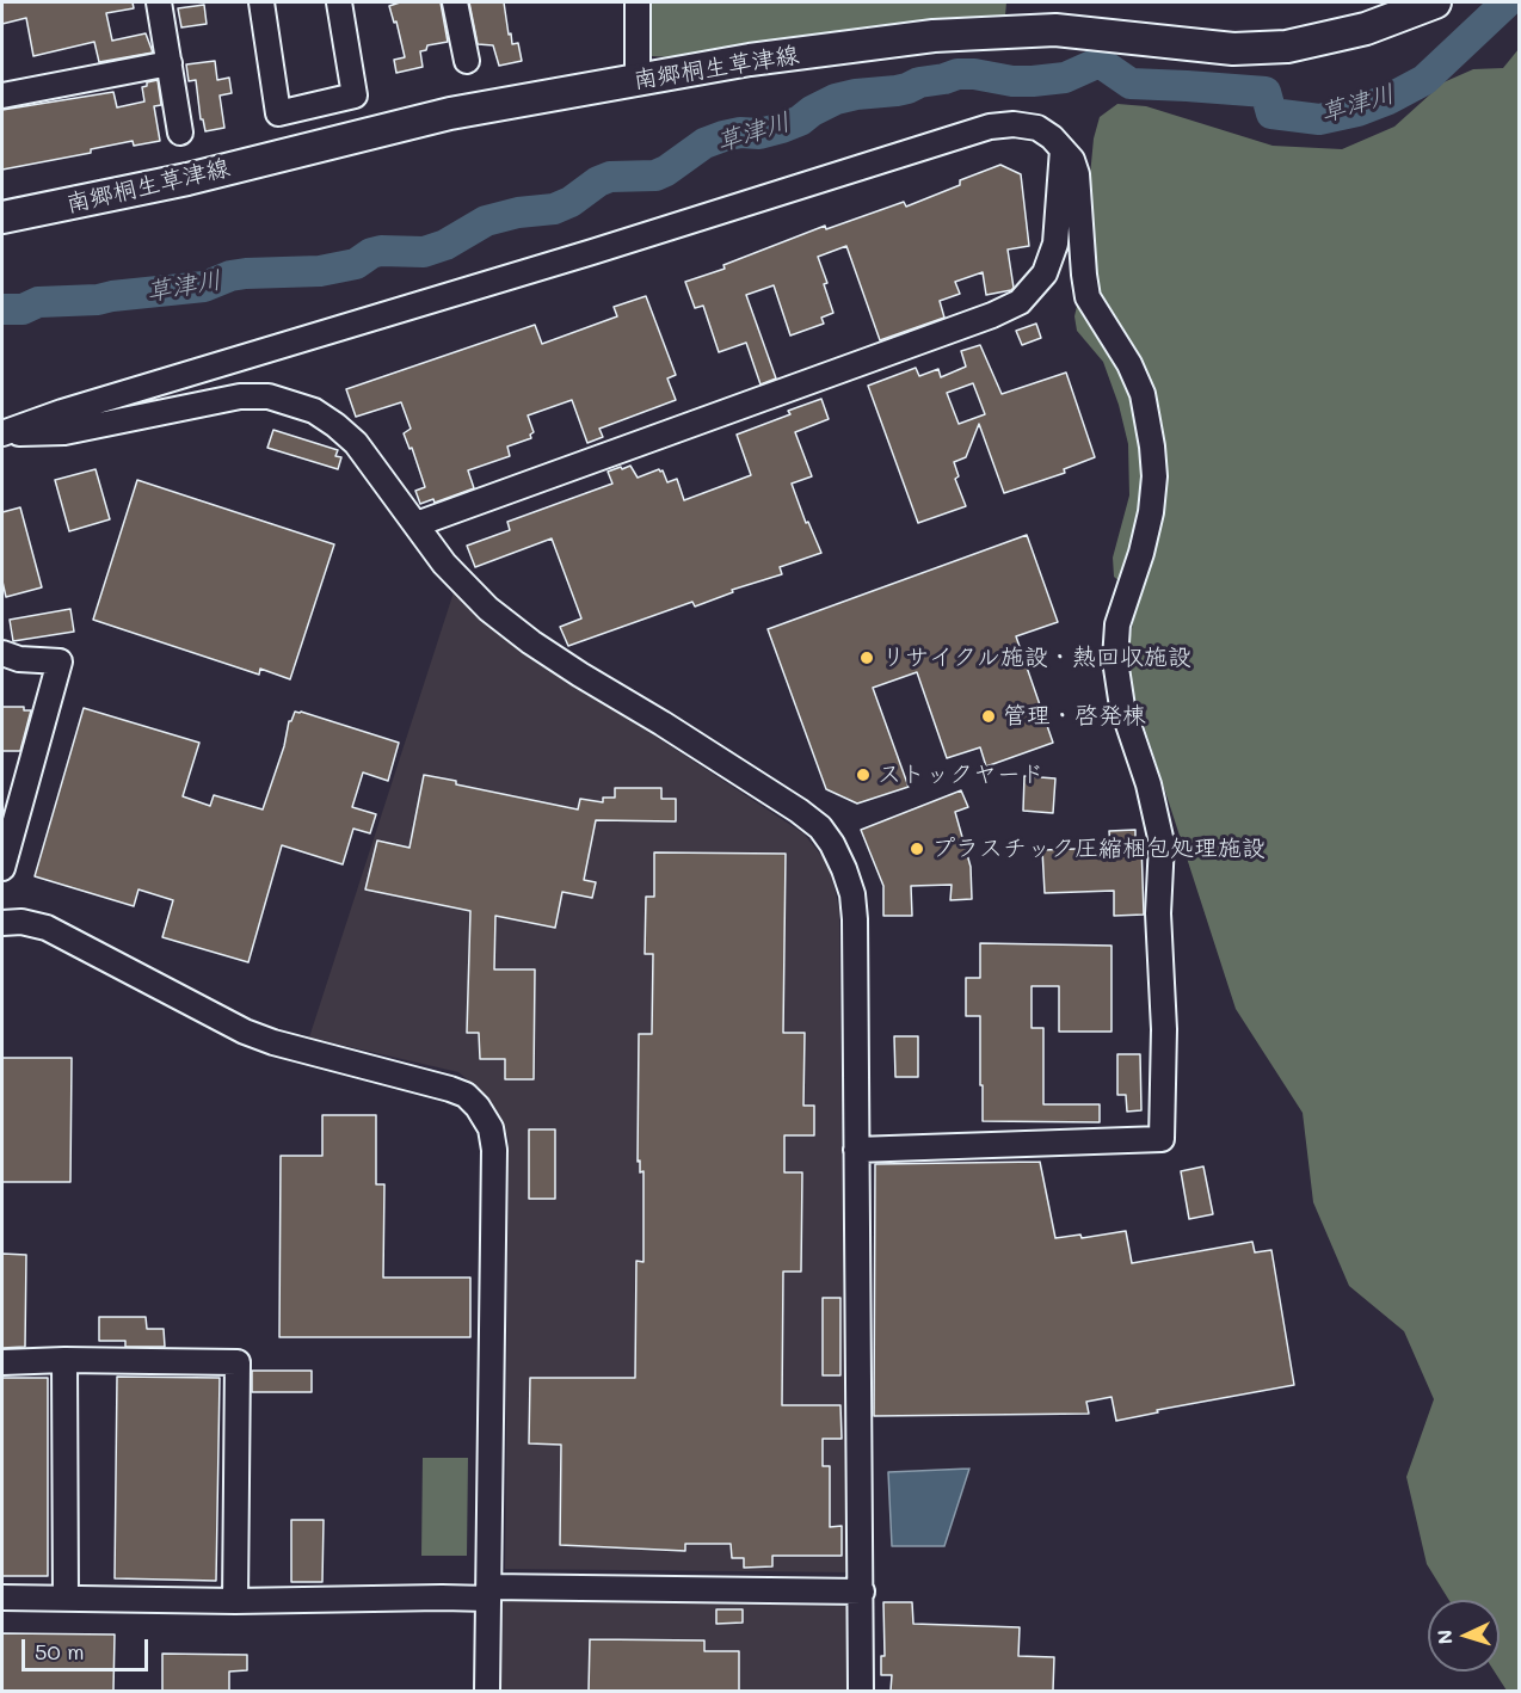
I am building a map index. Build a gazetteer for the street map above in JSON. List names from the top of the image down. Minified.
{"streets":{"main road":["南郷桐生草津線"]},"water":["草津川"],"places":["リサイクル施設・熱回収施設","管理・啓発棟","ストックヤード","プラスチック圧縮梱包処理施設"],"scale_bar":"50 m","north":"left"}
